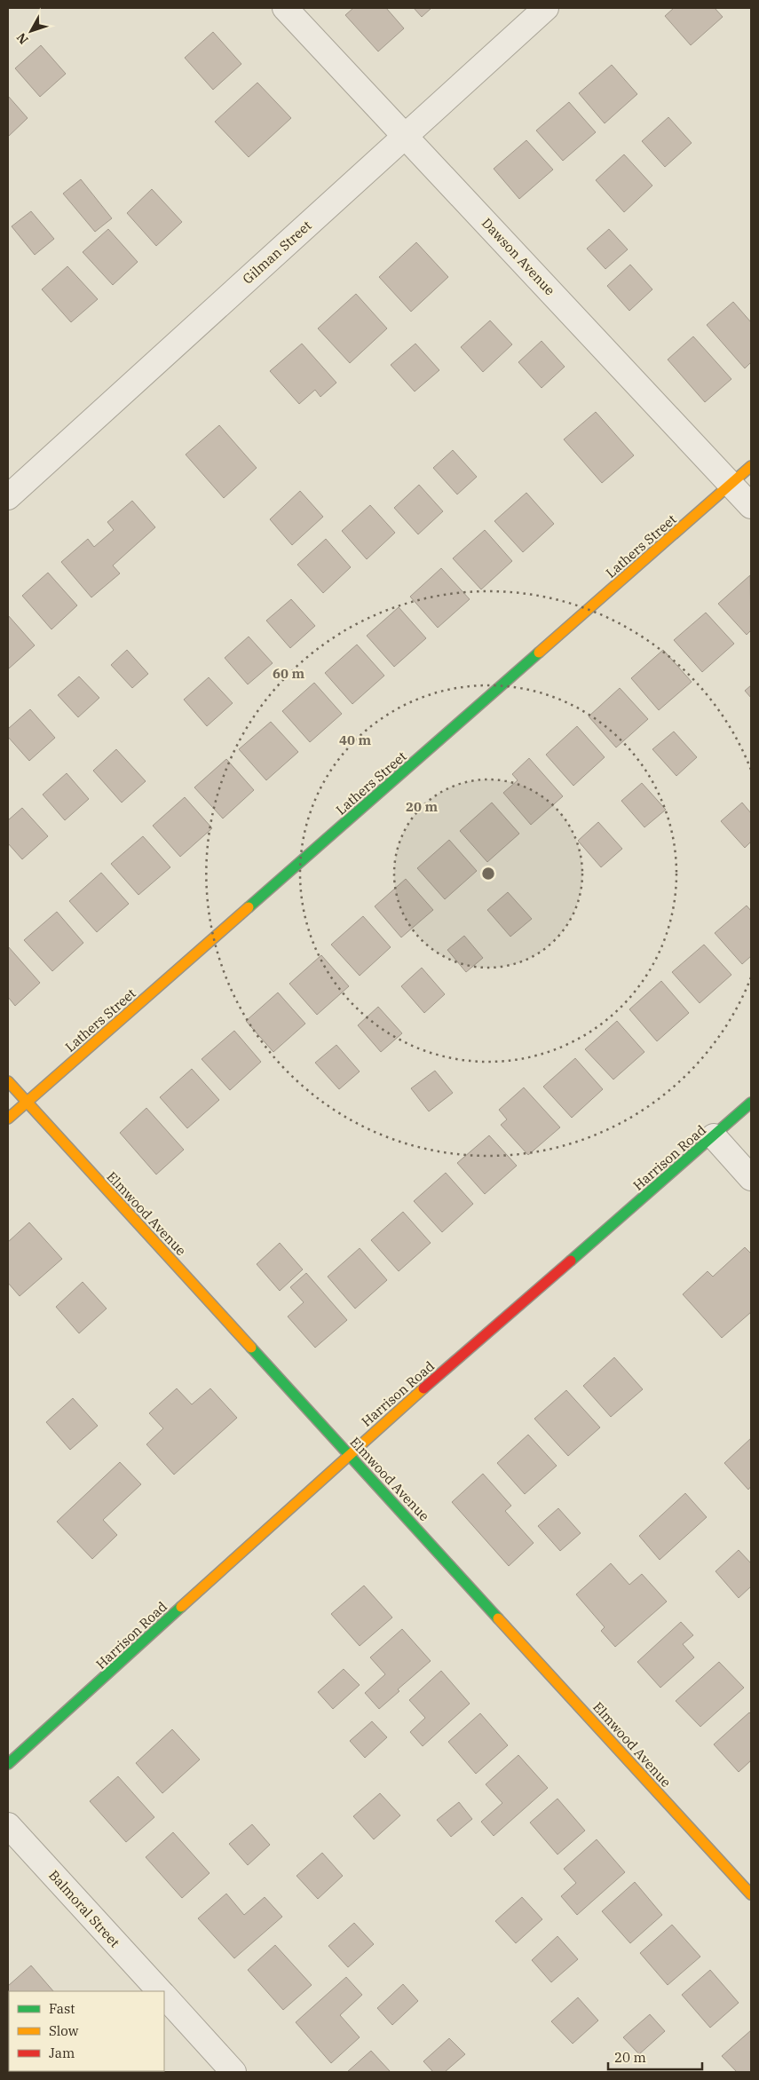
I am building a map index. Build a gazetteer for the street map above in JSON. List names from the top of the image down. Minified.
{"streets":{"street":["Gilman Street","Dawson Avenue","Lathers Street","Harrison Road","Elmwood Avenue","Balmoral Street"]},"crossings":[["Gilman Street","Dawson Avenue"],["Dawson Avenue","Lathers Street"],["Lathers Street","Elmwood Avenue"],["Harrison Road","Elmwood Avenue"]],"legend":["Fast","Slow","Jam"],"scale_bar":"20 m","north":"bottom left","rings":["60 m","40 m","20 m"]}
